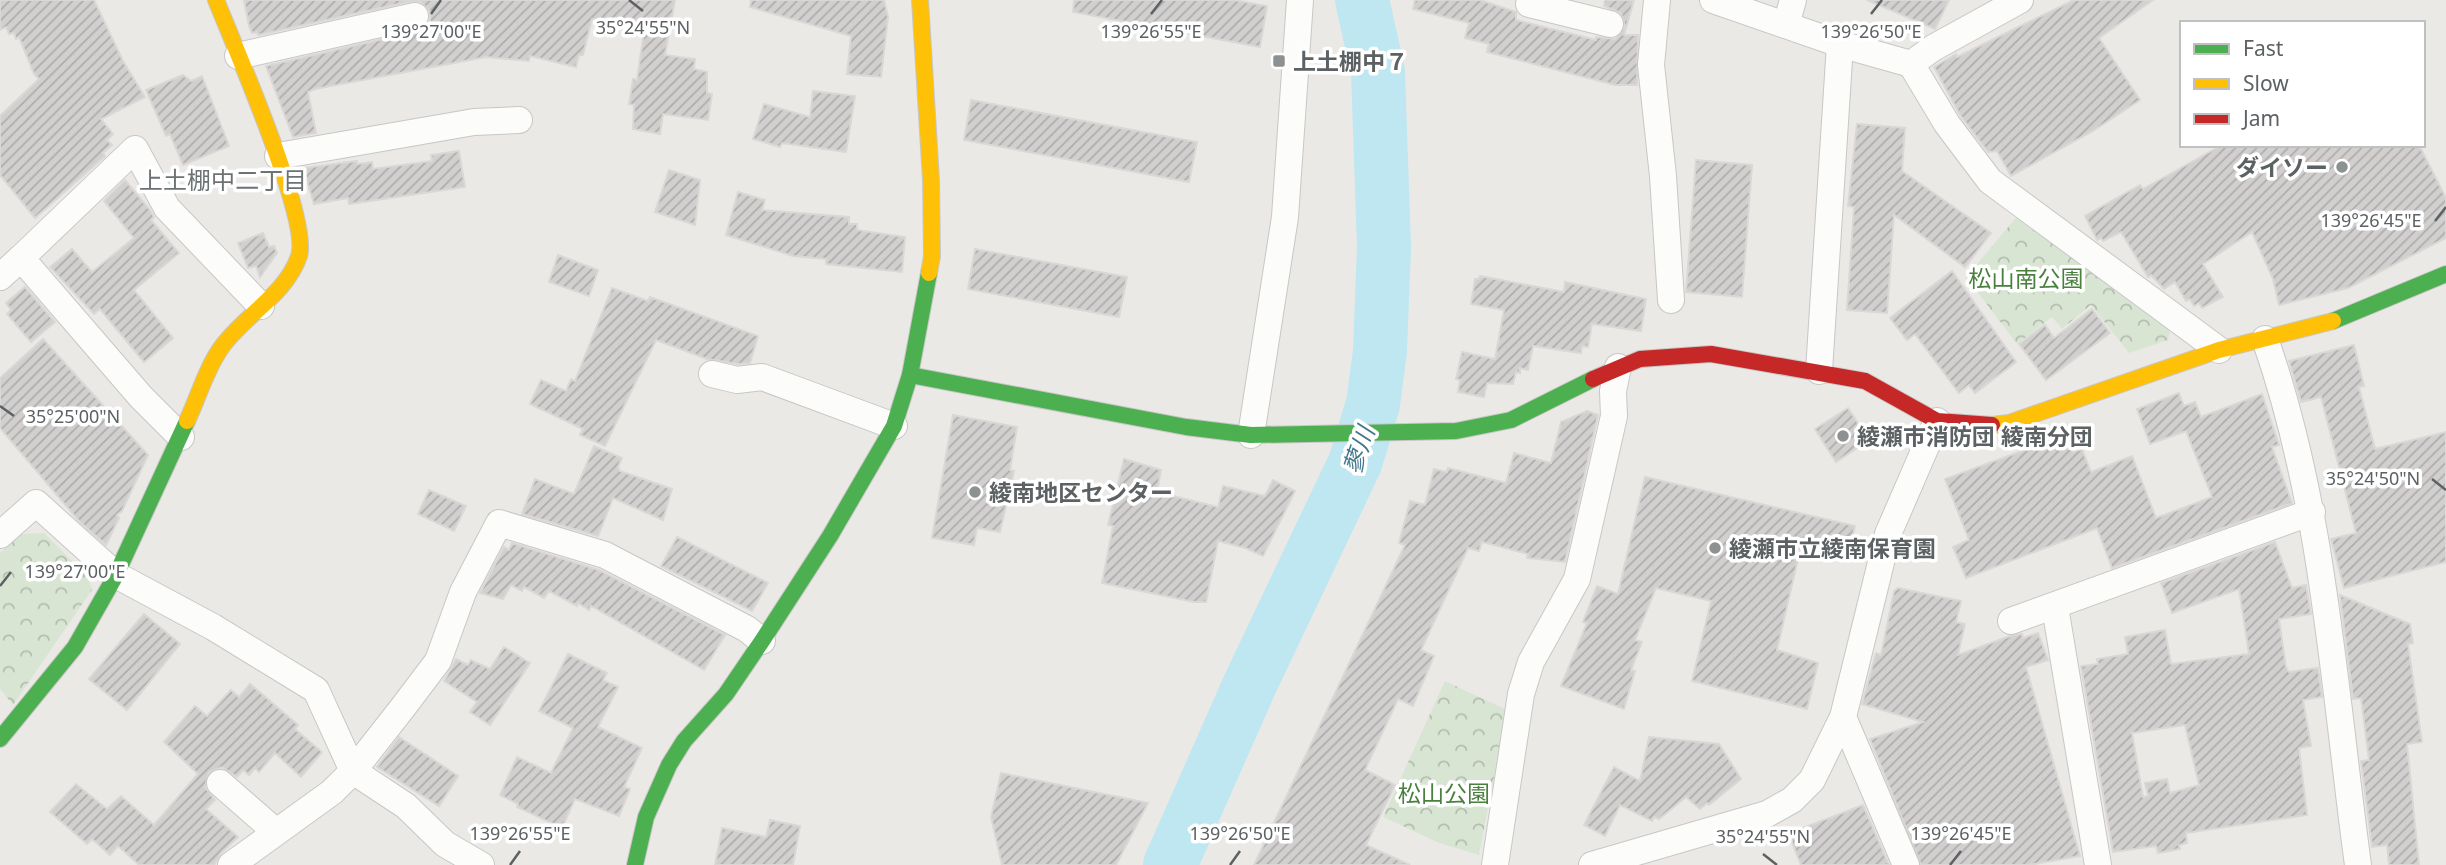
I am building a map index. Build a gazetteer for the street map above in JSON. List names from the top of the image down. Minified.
{"districts":["上土棚中二丁目"],"water":["蓼川"],"parks":["松山南公園","松山公園"],"places":{"transit":["上土棚中７"],"other":["ダイソー","綾瀬市消防団 綾南分団","綾南地区センター","綾瀬市立綾南保育園"]},"legend":["Fast","Slow","Jam"],"coordinates":["35°24'55\"N","139°27'00\"E","139°26'55\"E","139°26'50\"E","139°26'45\"E","35°25'00\"N","35°24'50\"N"]}
